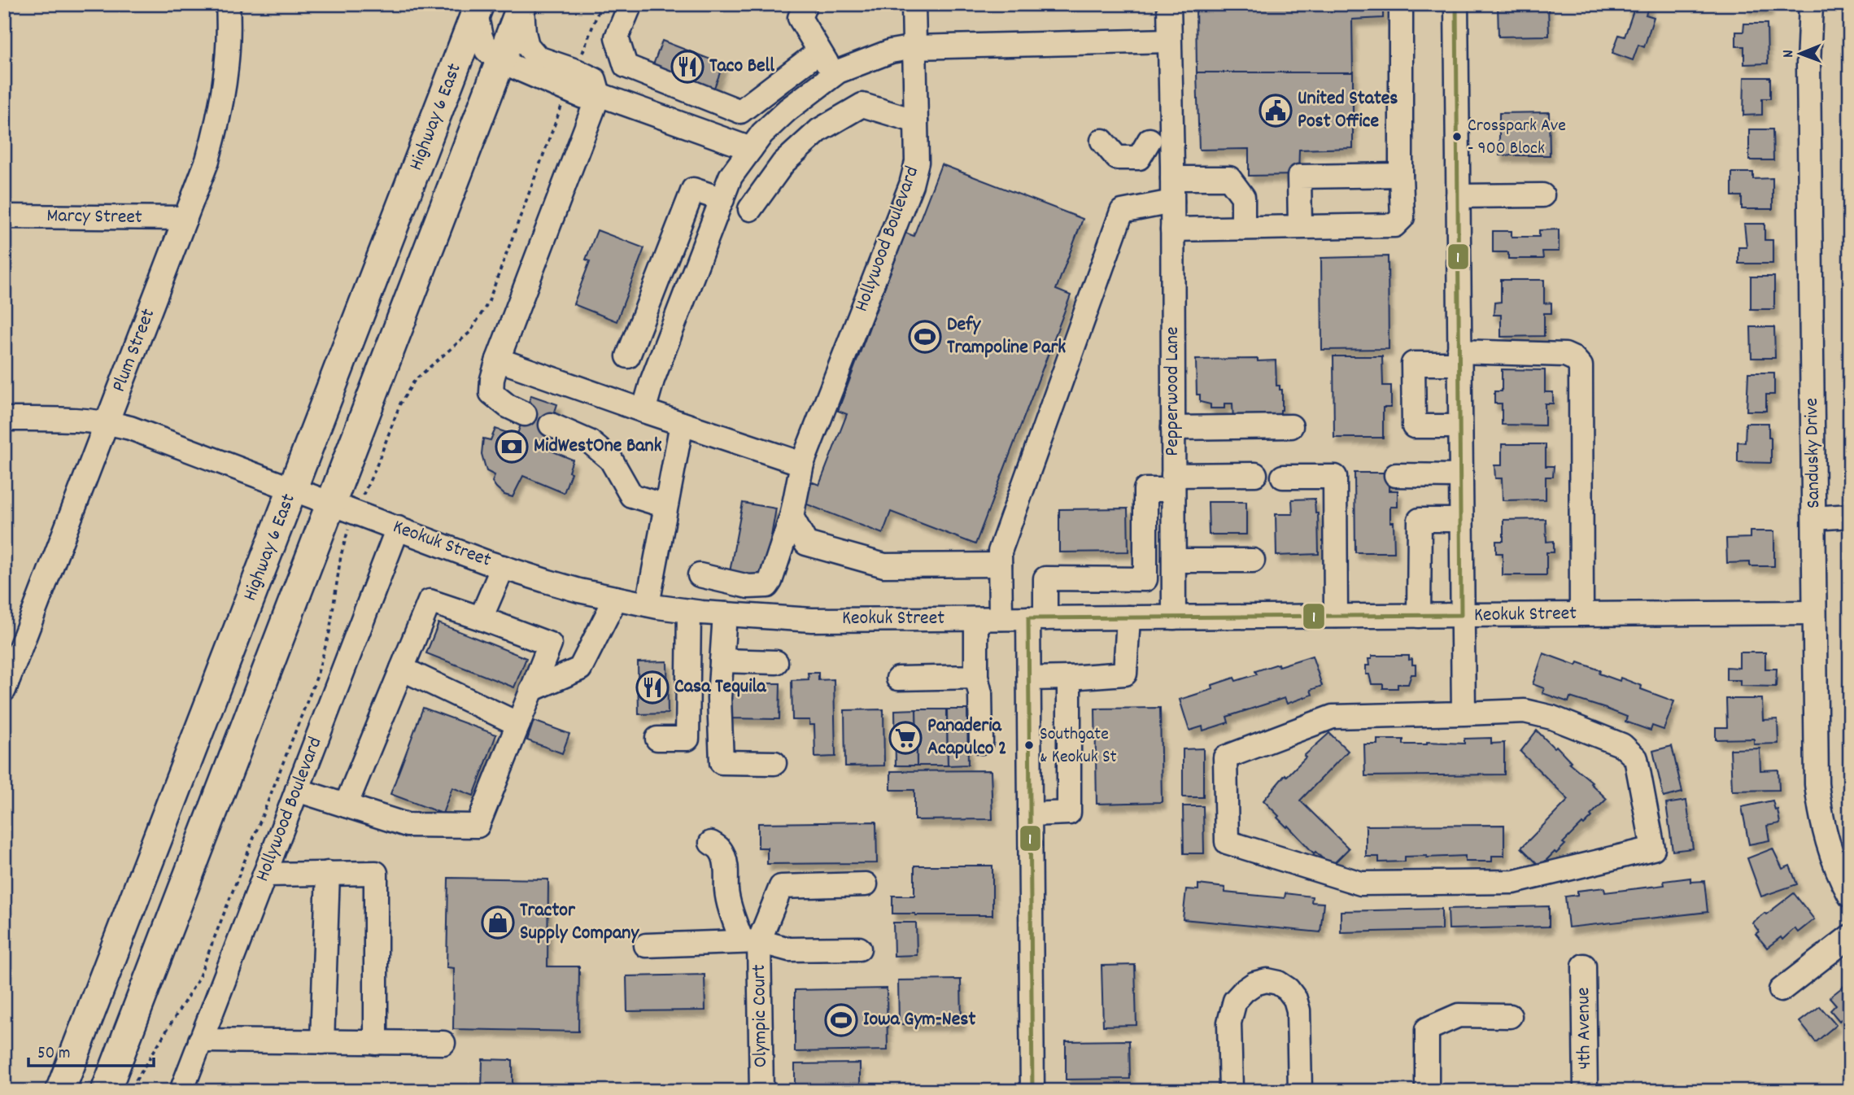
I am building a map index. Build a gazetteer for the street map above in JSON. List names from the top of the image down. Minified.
{"streets":{"main road":["Highway 6 East"],"street":["Marcy Street","Hollywood Boulevard","Plum Street","Pepperwood Lane","Sandusky Drive","Keokuk Street","Olympic Court","4th Avenue"]},"crossings":[["Highway 6 East","Keokuk Street"],["Marcy Street","Plum Street"],["Hollywood Boulevard","Keokuk Street"],["Plum Street","Keokuk Street"],["Pepperwood Lane","Keokuk Street"],["Sandusky Drive","Keokuk Street"]],"places":{"restaurant":["Taco Bell","Casa Tequila"],"public building":["United States Post Office"],"other":["Crosspark Ave - 900 Block","Southgate & Keokuk St"],"sports":["Defy Trampoline Park","Iowa Gym-Nest"],"bank":["MidWestOne Bank"],"supermarket":["Panaderia Acapulco 2"],"shop":["Tractor Supply Company"]},"lines":["transit line 1"],"scale_bar":"50 m","north":"left"}
